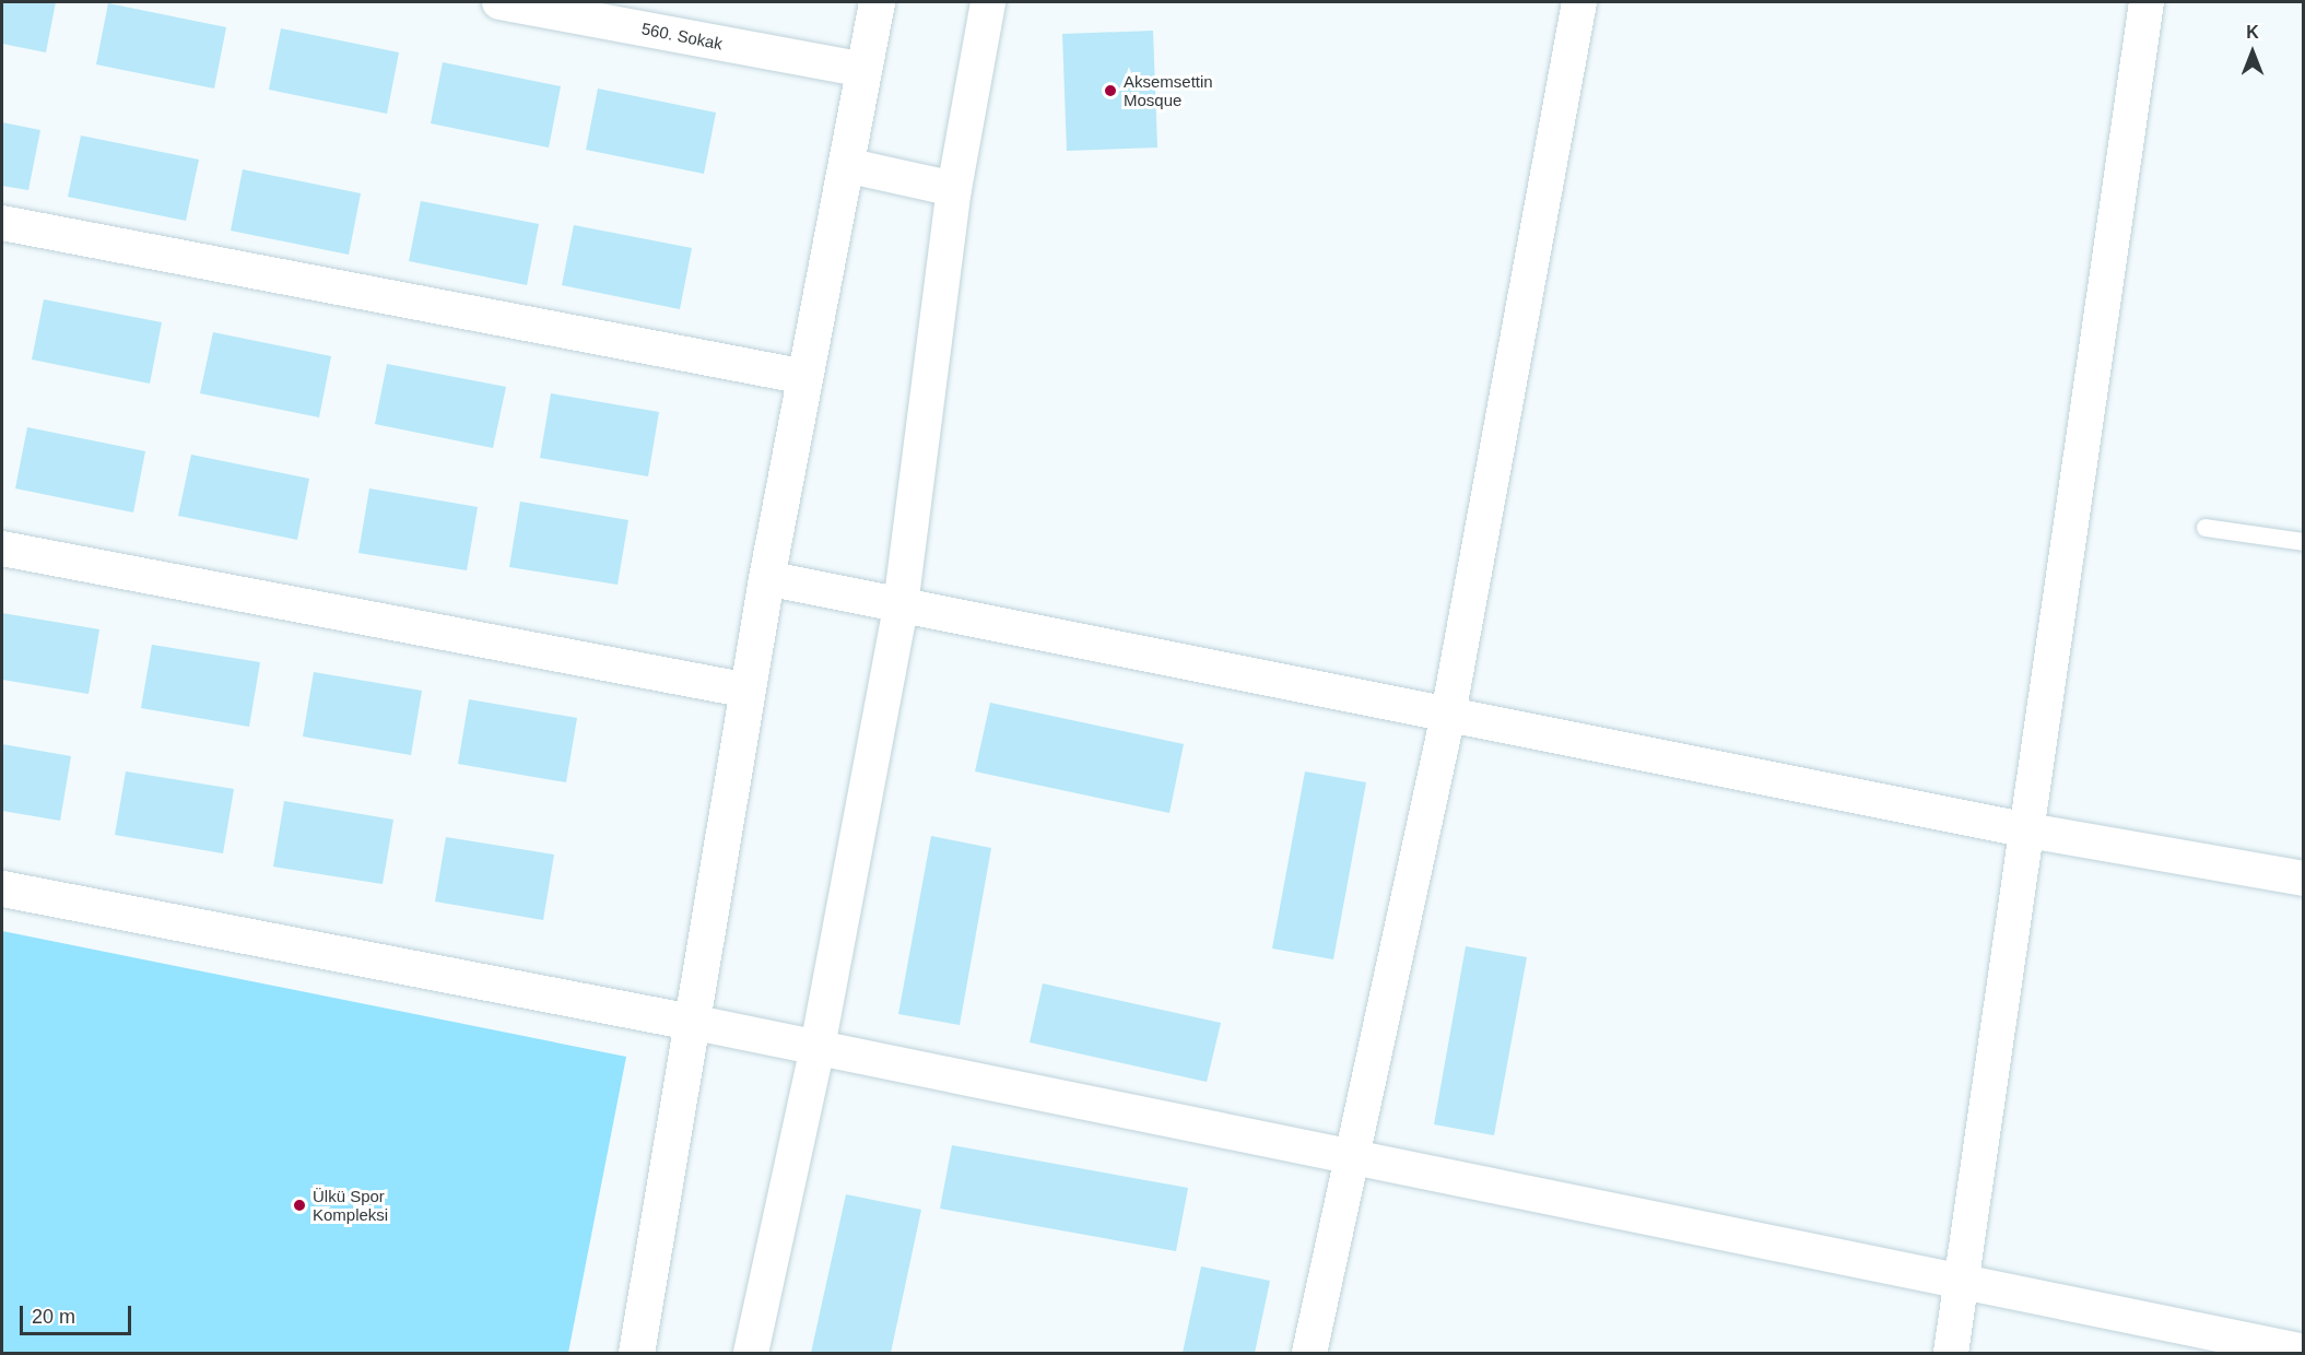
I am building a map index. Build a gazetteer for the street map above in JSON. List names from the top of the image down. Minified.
{"streets":{"street":["560. Sokak"]},"places":["Aksemsettin Mosque","Ülkü Spor Kompleksi"],"scale_bar":"20 m","north":"top"}
